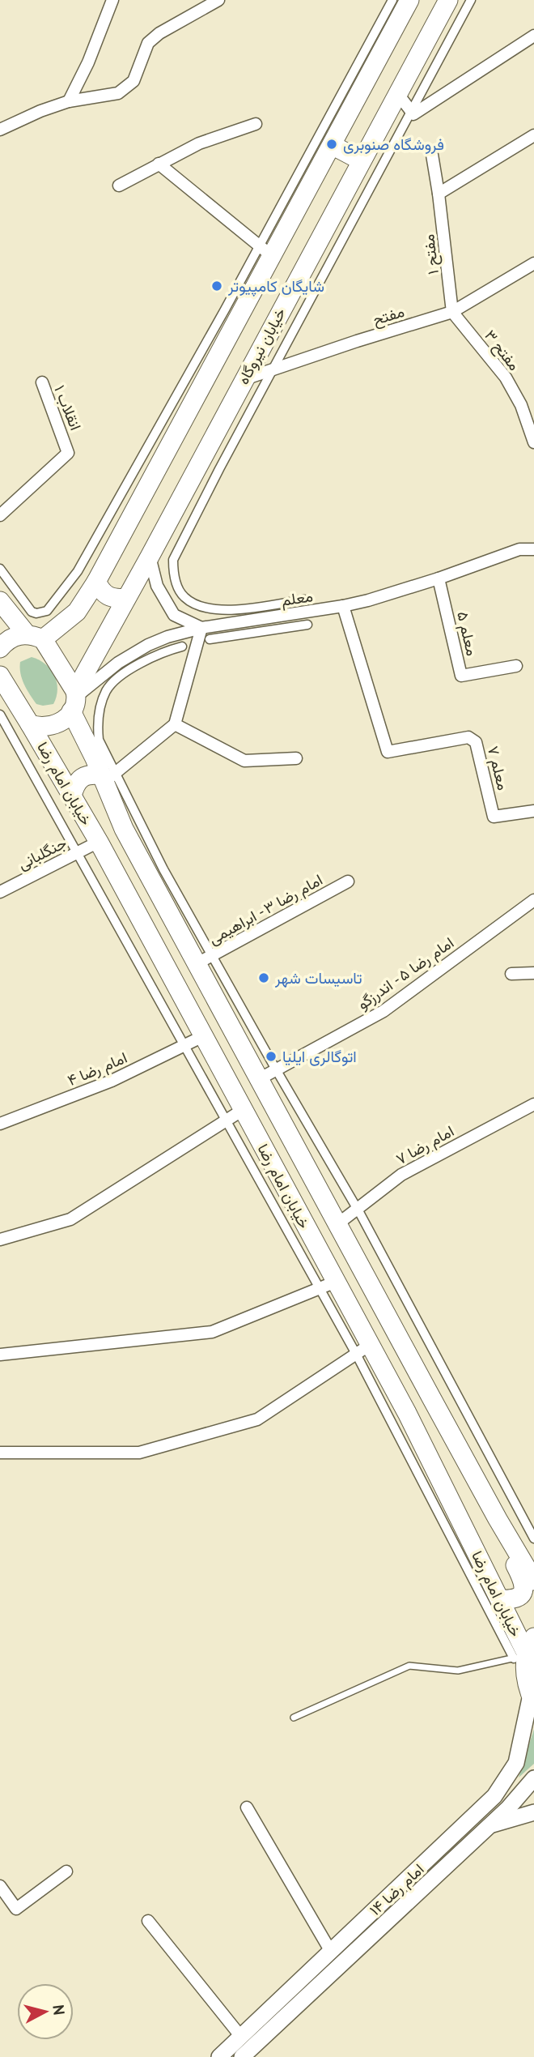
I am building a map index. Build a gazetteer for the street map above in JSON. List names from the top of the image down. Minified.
{"streets":{"main road":["خیابان نیروگاه","خیابان امام رضا"],"street":["مفتح ۱","مفتح","مفتح ۳","انقلاب ۱","معلم","معلم ۵","معلم ۷","جنگلبانی","امام رضا ۳ - ابراهیمی","امام رضا ۵ - اندرزگو","امام رضا ۴","امام رضا ۷","امام رضا ۱۴"]},"crossings":[["مفتح ۱","مفتح"],["مفتح ۱","مفتح ۳"],["مفتح","خیابان نیروگاه"],["مفتح","مفتح ۳"],["خیابان نیروگاه","معلم"],["خیابان نیروگاه","خیابان امام رضا"],["معلم","معلم ۵"],["معلم","معلم ۷"],["معلم","خیابان امام رضا"],["خیابان امام رضا","جنگلبانی"],["خیابان امام رضا","امام رضا ۳ - ابراهیمی"],["خیابان امام رضا","امام رضا ۵ - اندرزگو"],["خیابان امام رضا","امام رضا ۴"],["خیابان امام رضا","امام رضا ۷"]],"places":["فروشگاه صنوبری","شایگان کامپیوتر","تاسیسات شهر","اتوگالری ایلیا"],"north":"right"}
